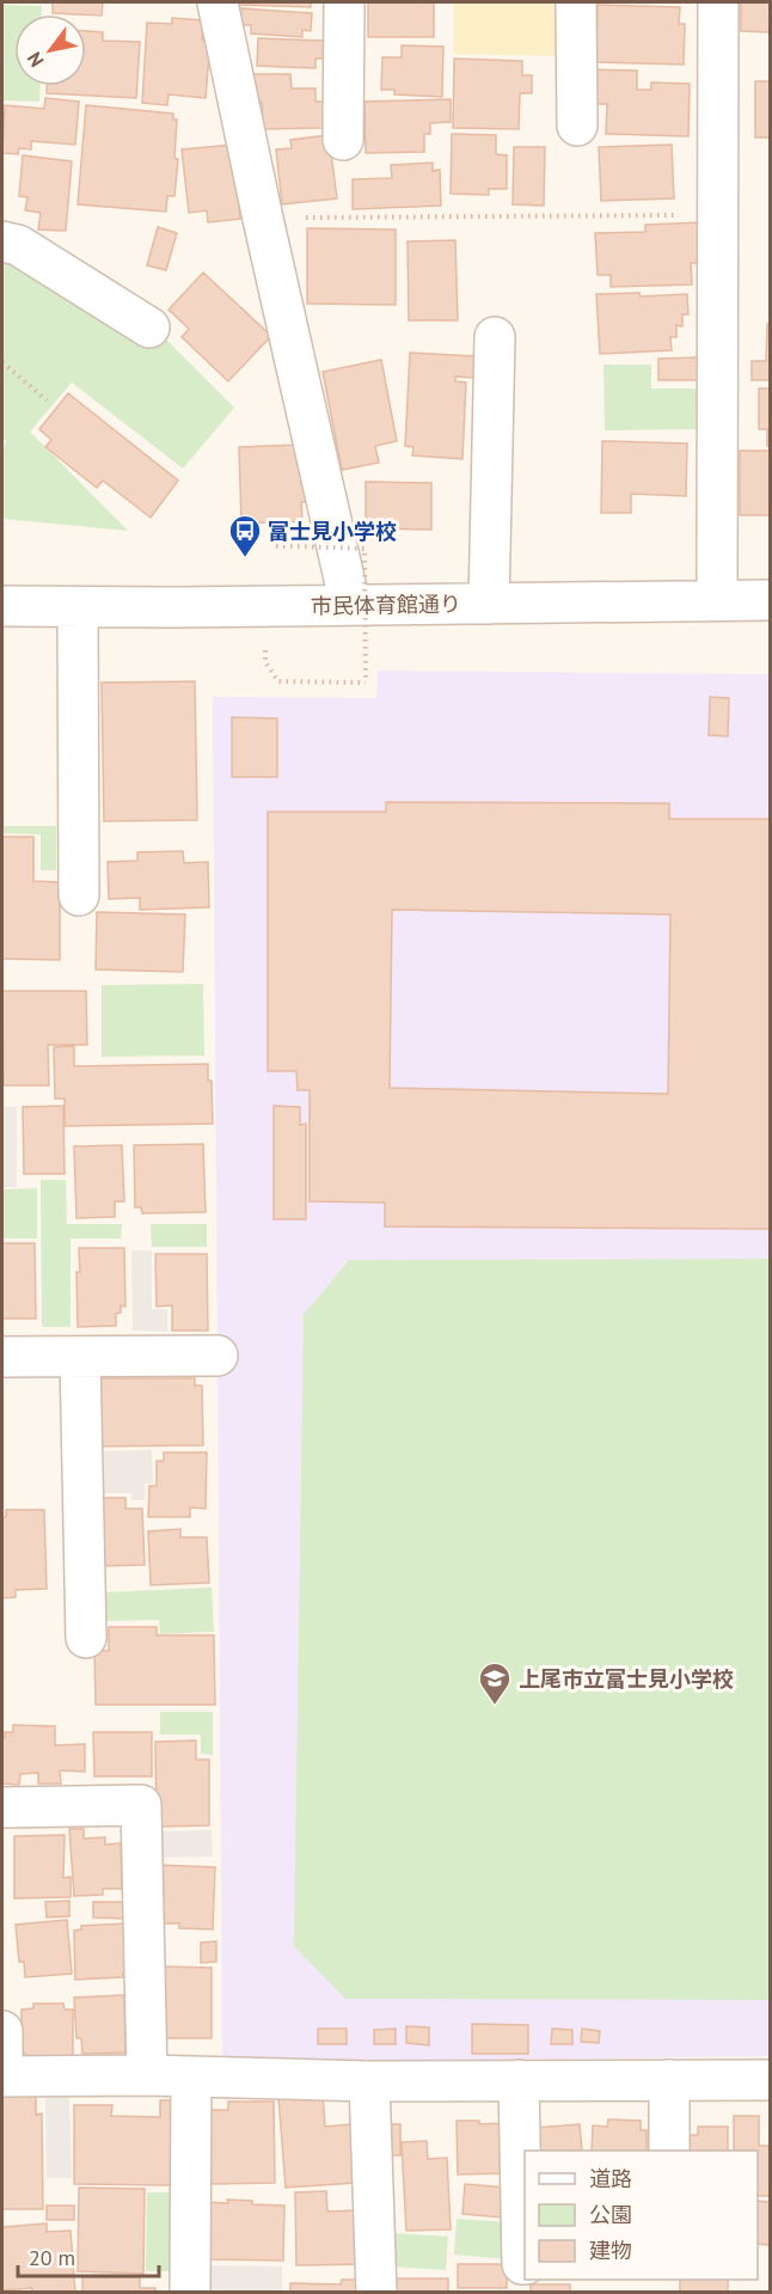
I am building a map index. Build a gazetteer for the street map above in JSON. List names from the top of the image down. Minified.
{"streets":{"street":["市民体育館通り"]},"places":{"bus stop":["富士見小学校"],"school or university":["上尾市立富士見小学校"]},"legend":["道路","公園","建物"],"scale_bar":"20 m","north":"bottom left"}
